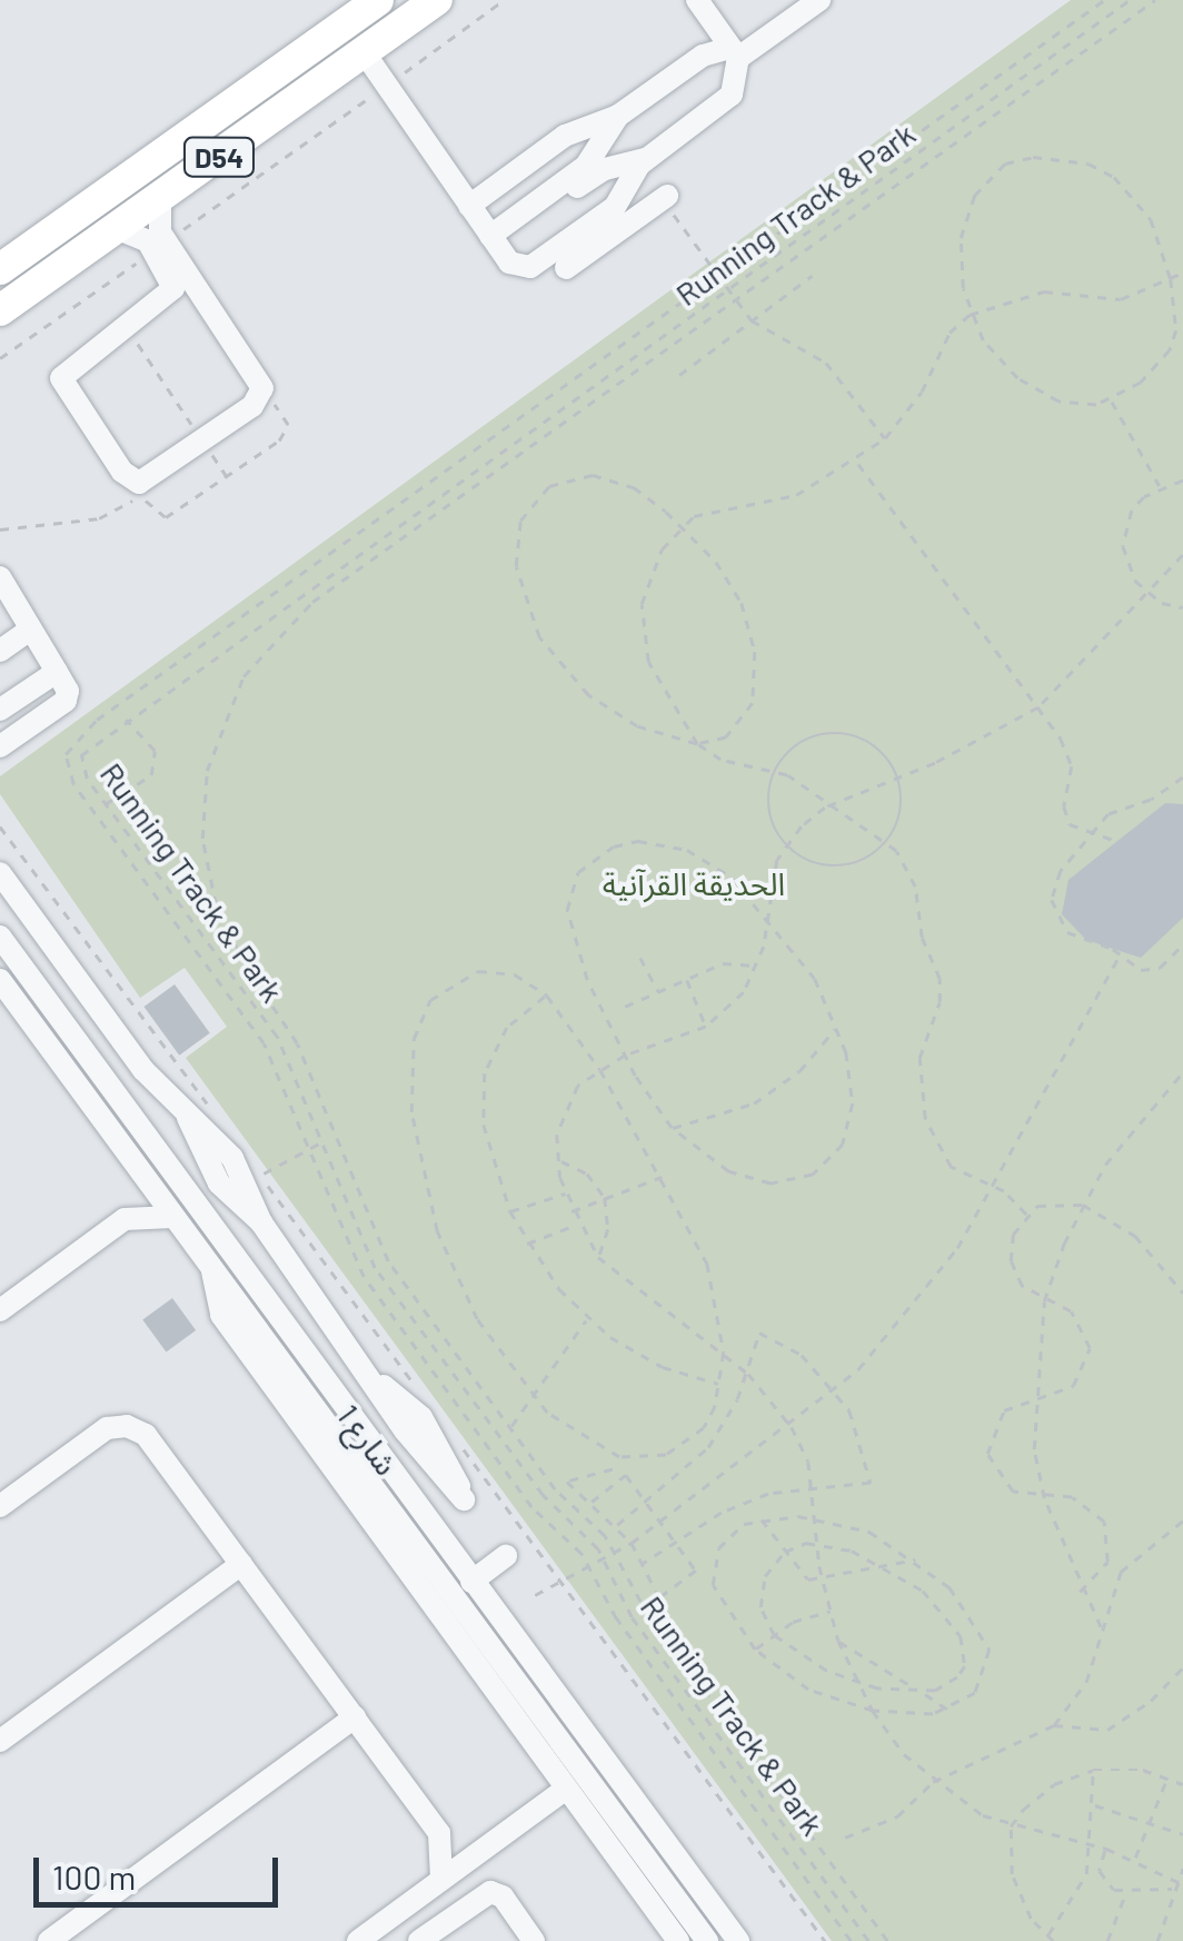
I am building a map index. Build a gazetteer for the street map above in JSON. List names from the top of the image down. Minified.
{"streets":{"main road":["D54"],"street":["شارع 1"],"path":["Running Track & Park"]},"parks":["الحديقة القرآنية"],"scale_bar":"100 m"}
